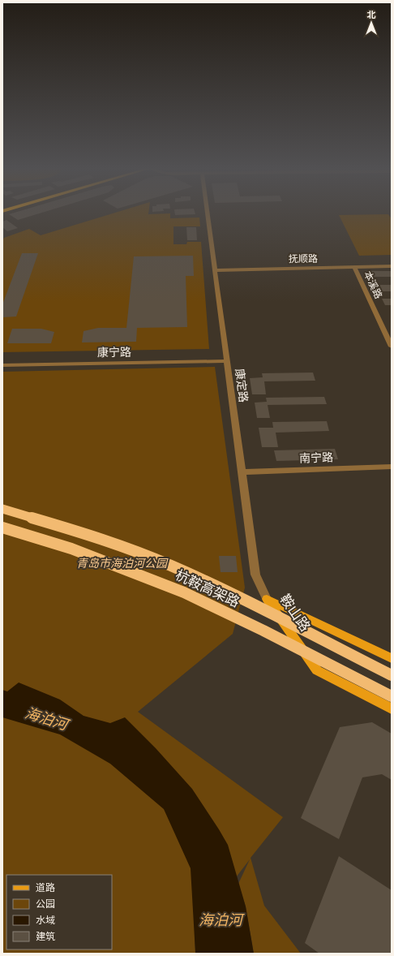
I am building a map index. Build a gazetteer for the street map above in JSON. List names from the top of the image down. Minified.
{"streets":{"highway":["杭鞍高架路"],"main road":["鞍山路"],"street":["抚顺路","本溪路","康宁路","康定路","南宁路"]},"crossings":[["抚顺路","本溪路"],["抚顺路","康定路"],["康宁路","康定路"],["康定路","南宁路"],["康定路","鞍山路"]],"water":["海泊河"],"parks":["青岛市海泊河公园"],"legend":["道路","公园","水域","建筑"],"north":"top"}
